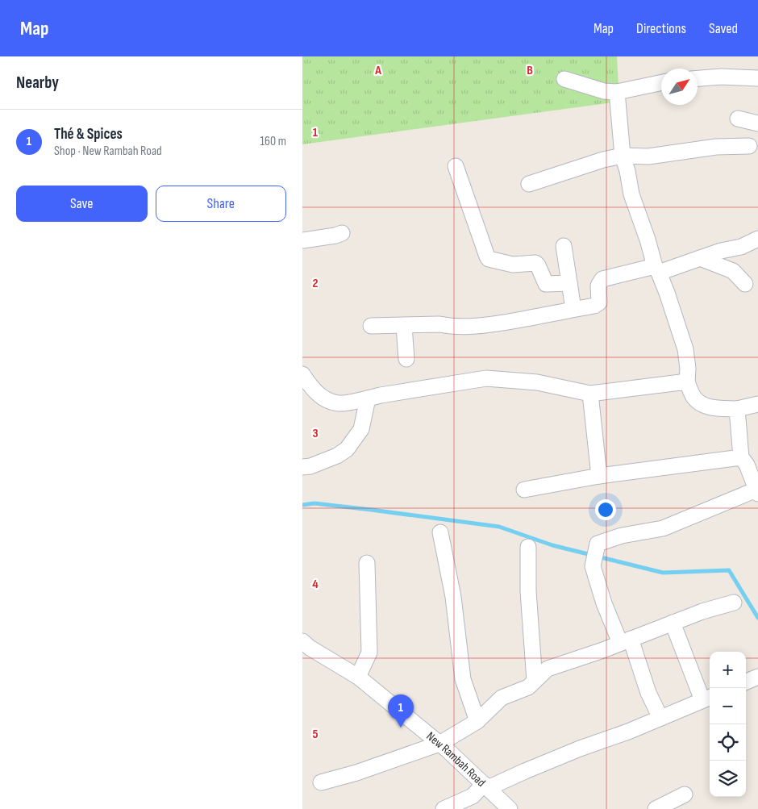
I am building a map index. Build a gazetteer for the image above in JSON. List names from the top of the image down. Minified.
{"streets":{"street":["New Rambah Road"]},"north":"top right","page":{"header":"Map","nav":["Map","Directions","Saved"],"heading":"Nearby","list":[{"mark":"1","name":"Thé & Spices","note":"Shop · New Rambah Road","value":"160 m"}],"buttons":["Save","Share"],"map_buttons":["+","−"],"pins":"1"},"grid":{"columns":["A","B"],"rows":["1","2","3","4","5"]}}
